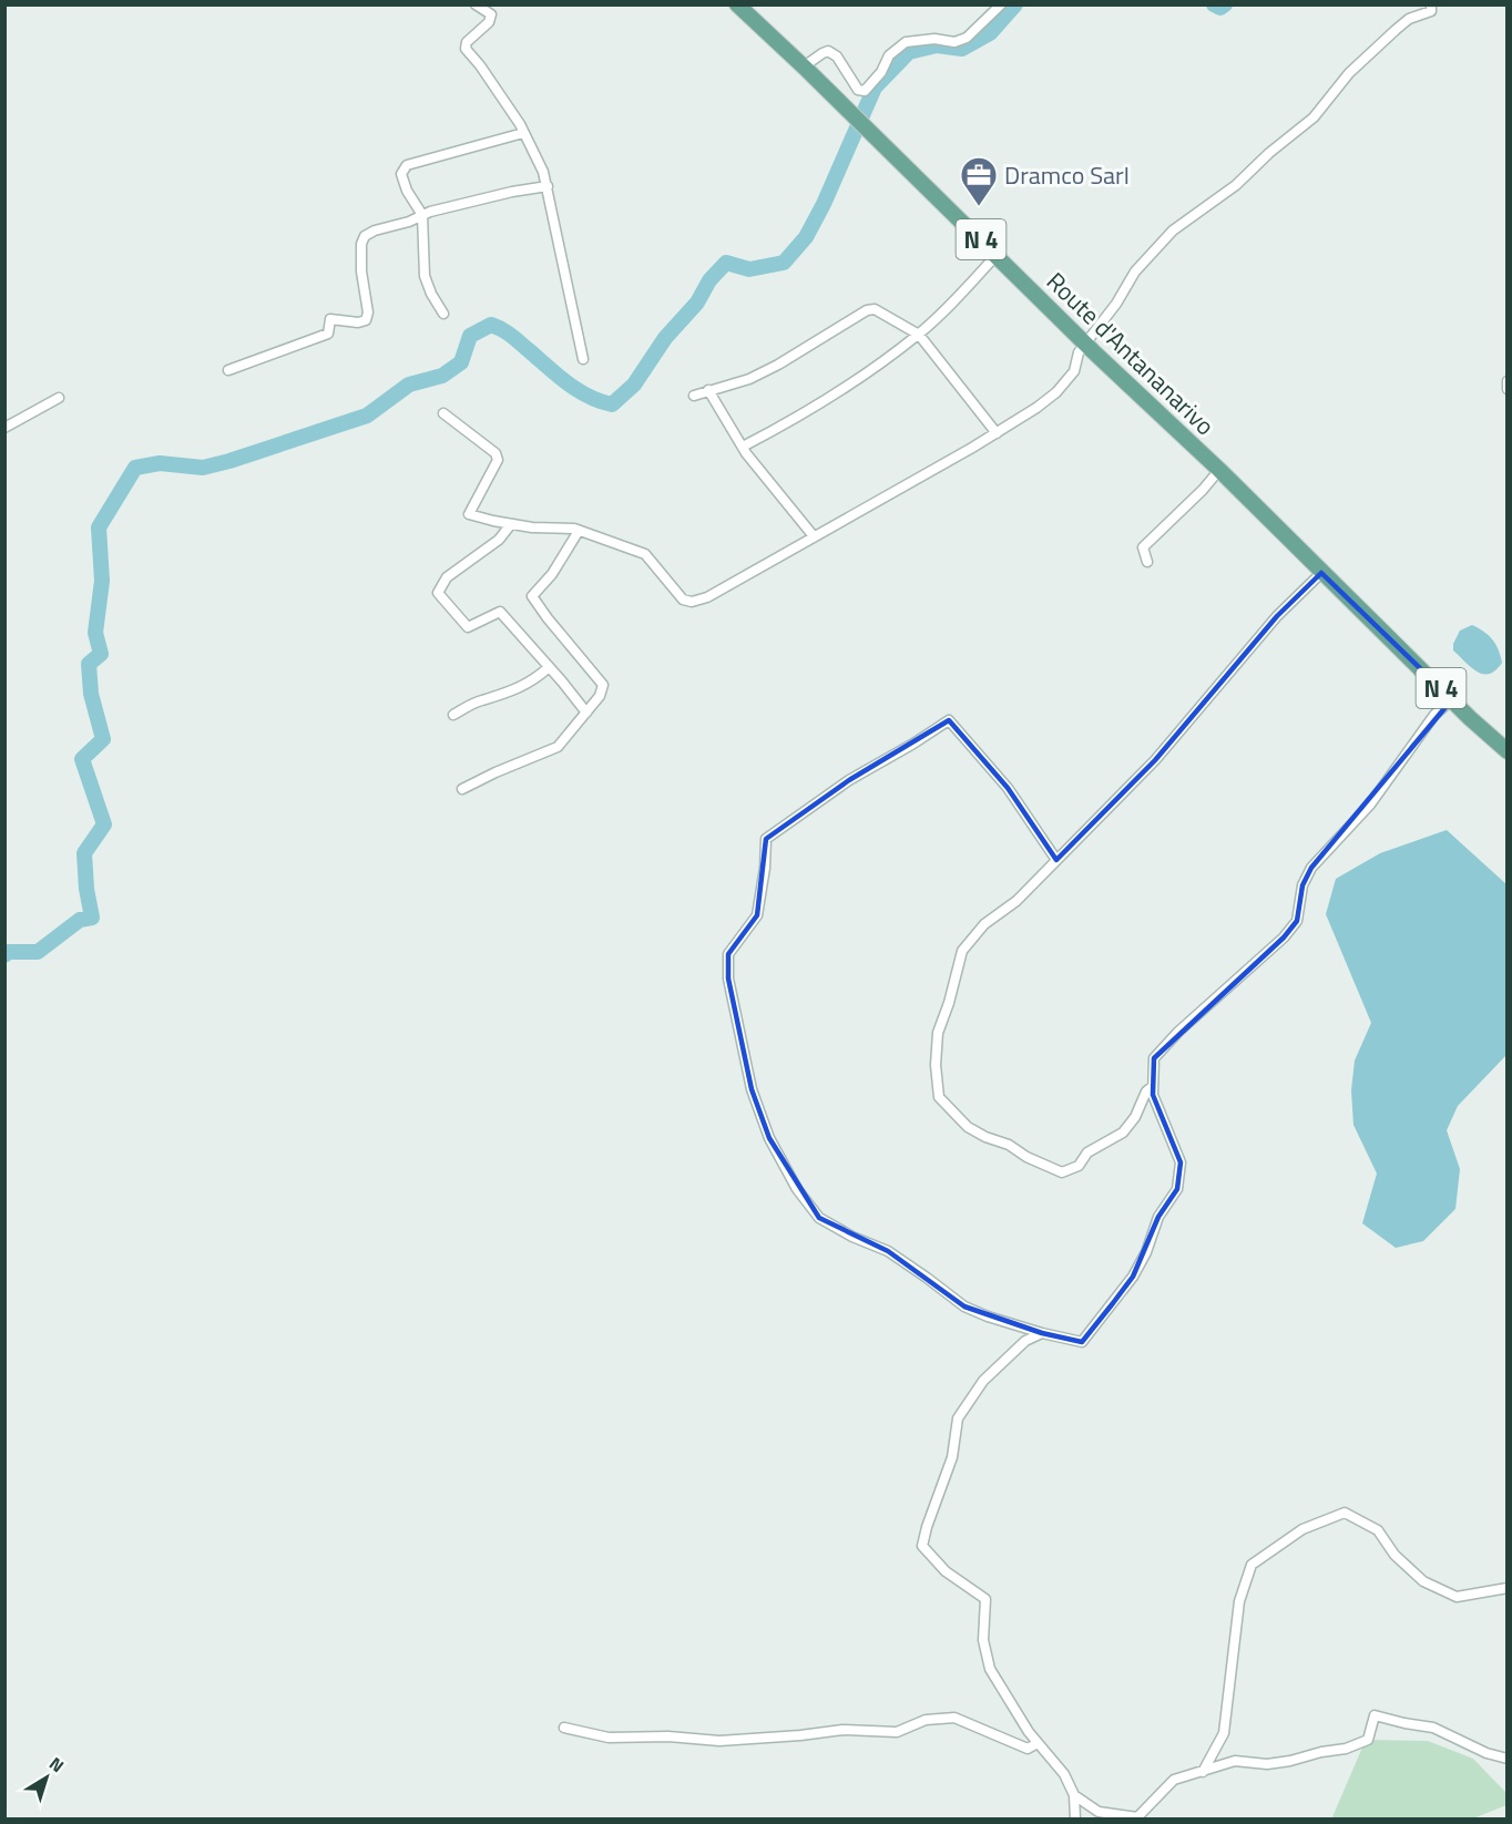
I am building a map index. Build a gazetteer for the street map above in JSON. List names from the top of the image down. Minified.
{"streets":{"main road":["N 4","Route d'Antananarivo"]},"crossings":[["N 4","Route d'Antananarivo"]],"places":{"office":["Dramco Sarl"]},"north":"top right"}
